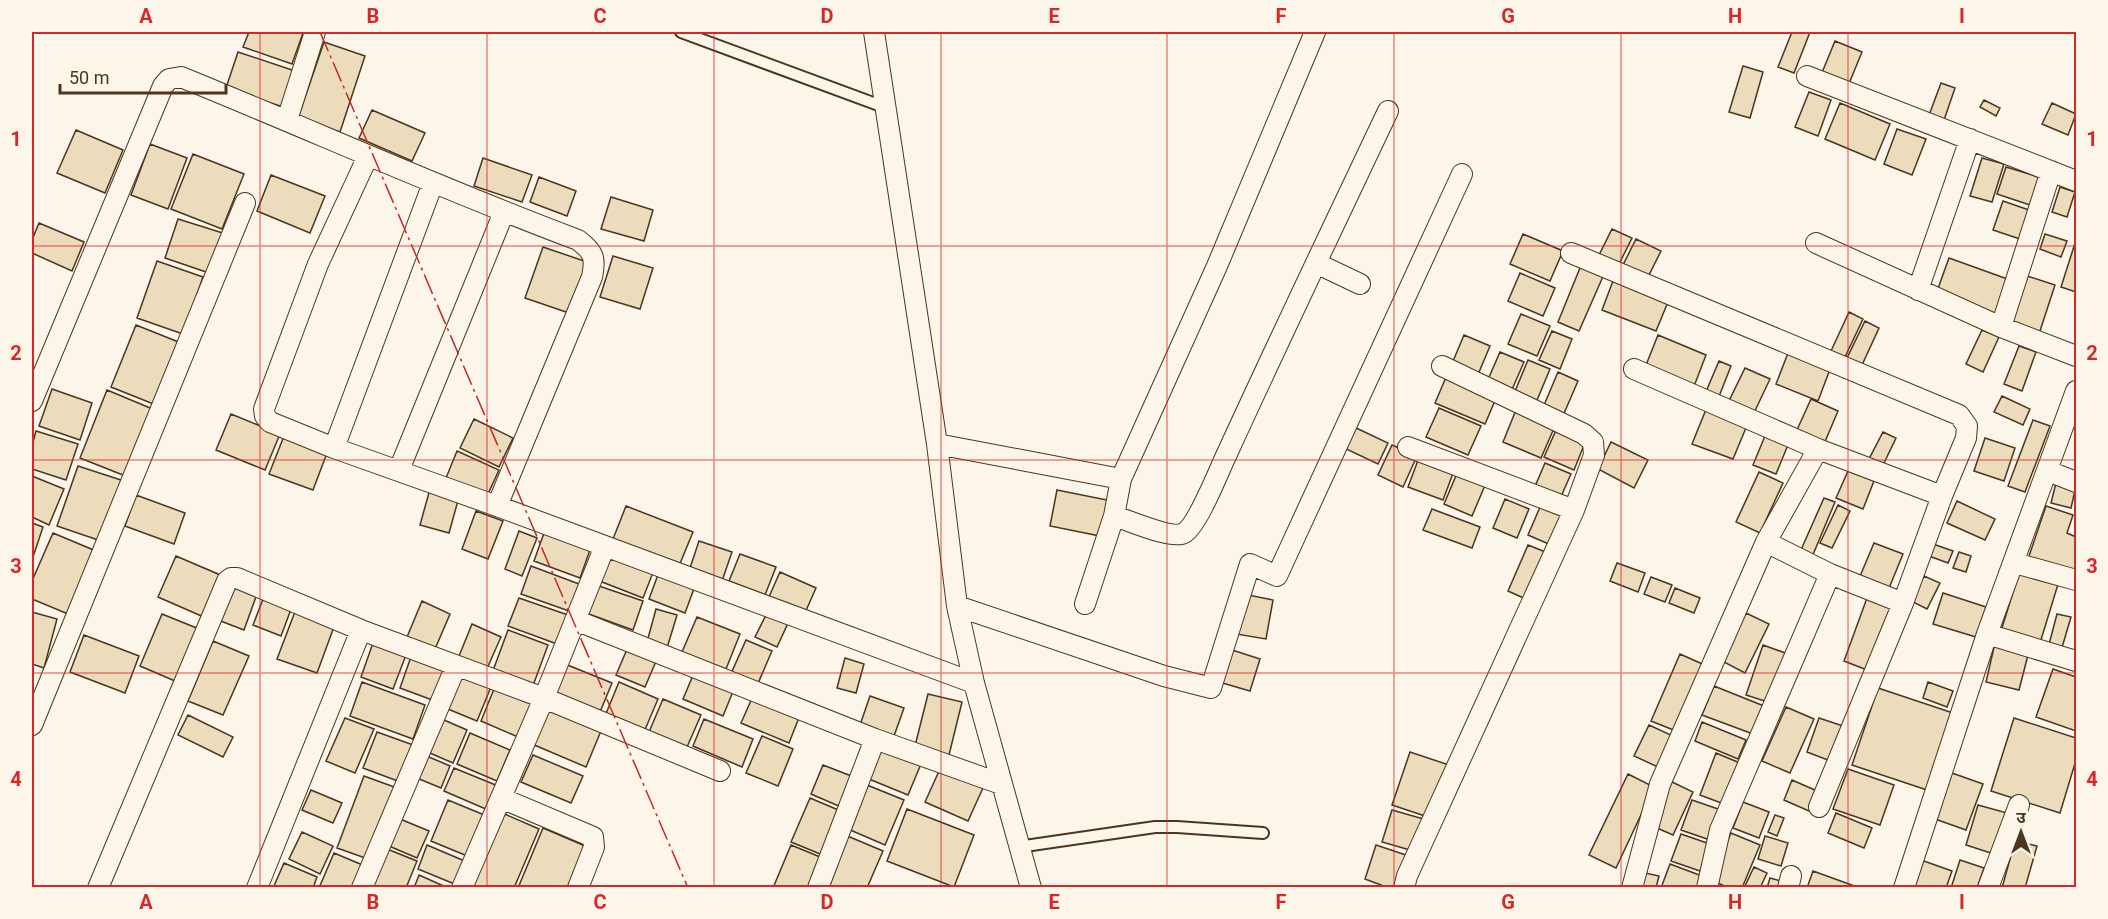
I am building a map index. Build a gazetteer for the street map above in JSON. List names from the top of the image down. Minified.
{"scale_bar":"50 m","north":"top","grid":{"columns":["A","B","C","D","E","F","G","H","I"],"rows":["1","2","3","4"]}}
